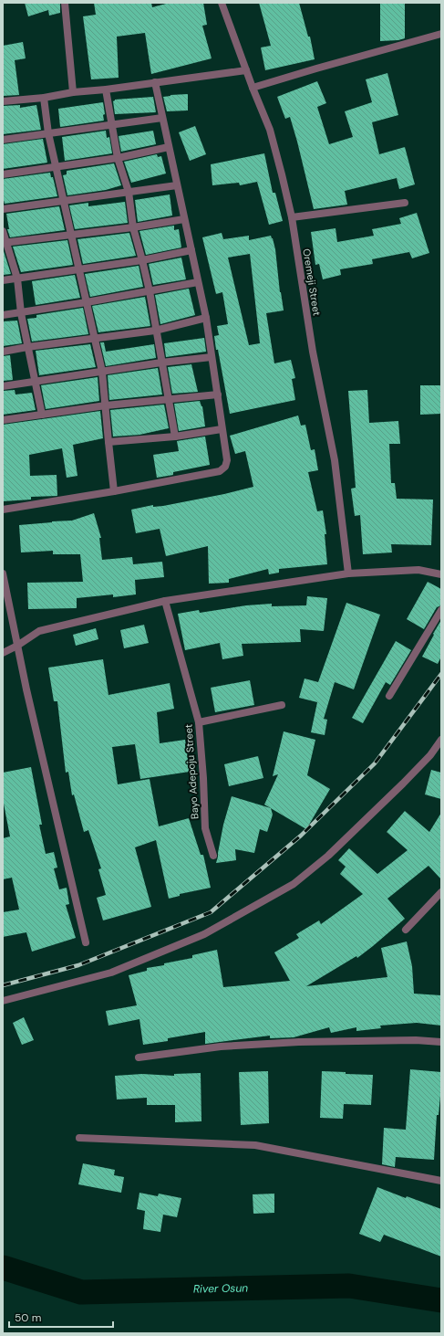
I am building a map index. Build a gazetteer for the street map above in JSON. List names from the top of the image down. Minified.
{"streets":{"street":["Oremeji Street","Bayo Adepoju Street"]},"water":["River Osun"],"scale_bar":"50 m"}
